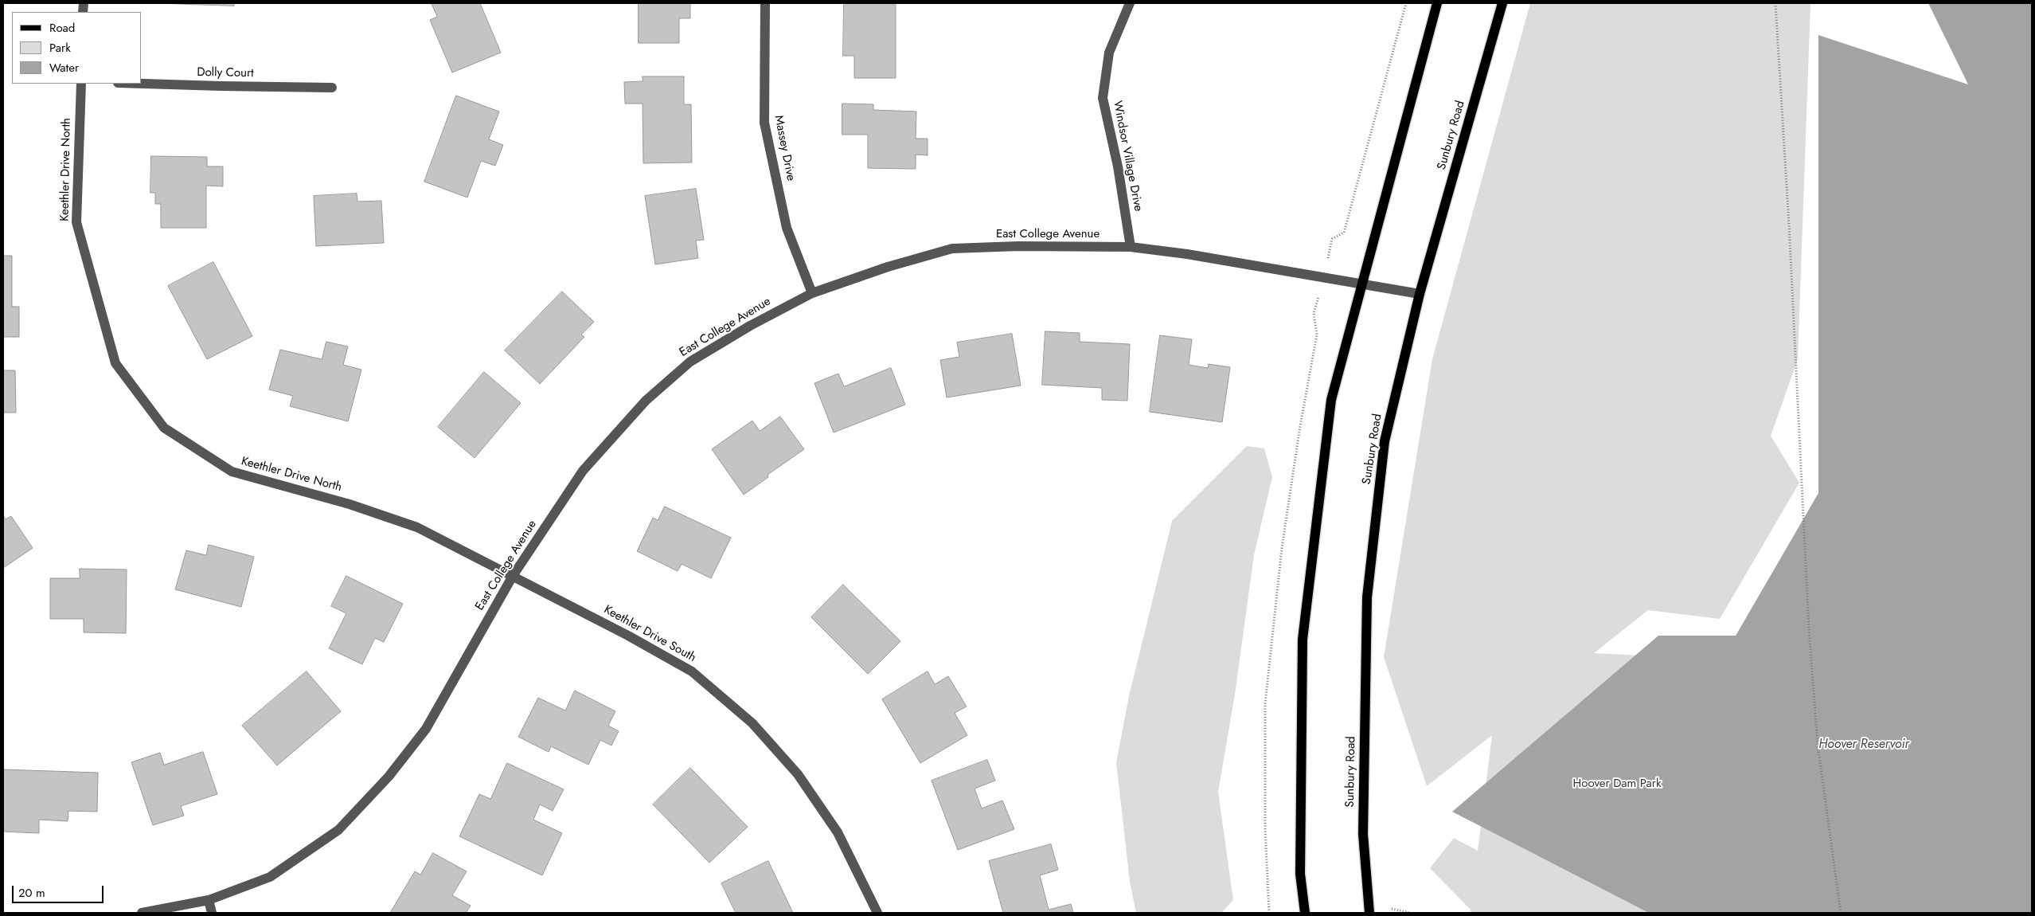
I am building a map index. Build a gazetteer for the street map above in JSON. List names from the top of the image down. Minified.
{"streets":{"main road":["Sunbury Road"],"street":["Dolly Court","Massey Drive","Windsor Village Drive","Keethler Drive North","East College Avenue","Keethler Drive South"]},"crossings":[["Sunbury Road","East College Avenue"],["Massey Drive","East College Avenue"],["Windsor Village Drive","East College Avenue"],["Keethler Drive North","East College Avenue"],["Keethler Drive North","Keethler Drive South"],["East College Avenue","Keethler Drive South"]],"water":["Hoover Reservoir"],"parks":["Hoover Dam Park"],"legend":["Road","Park","Water"],"scale_bar":"20 m"}
